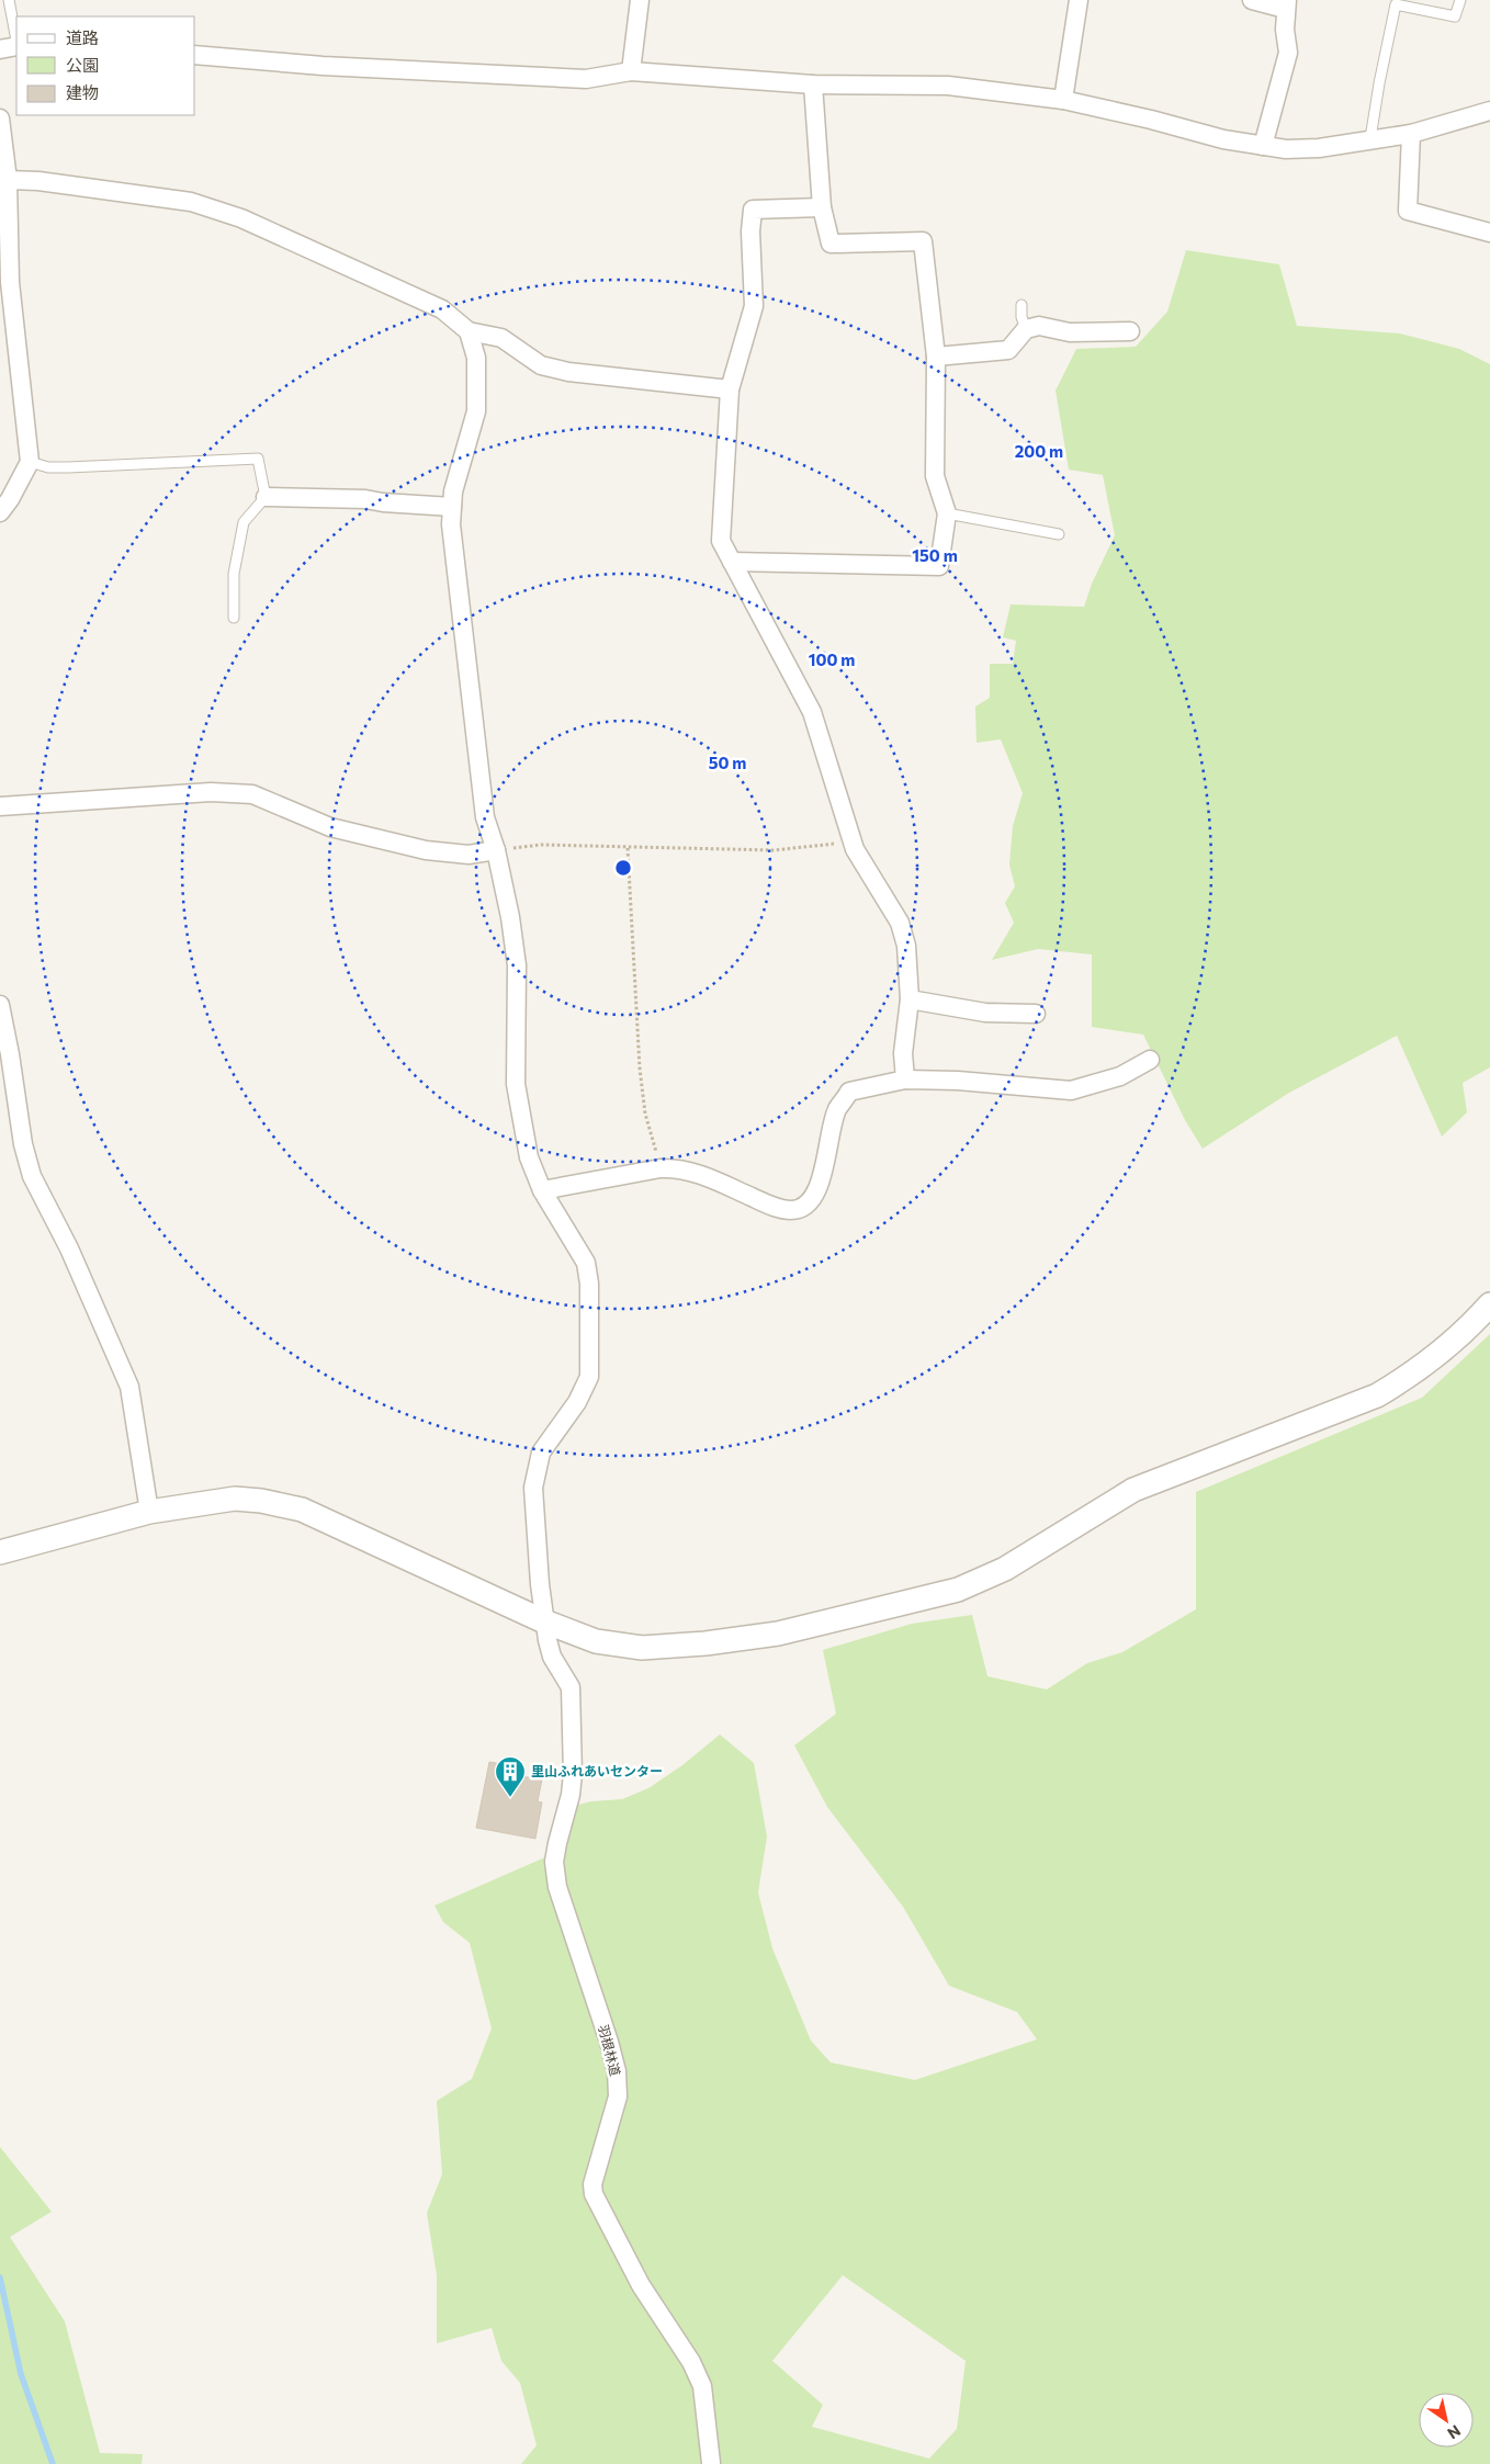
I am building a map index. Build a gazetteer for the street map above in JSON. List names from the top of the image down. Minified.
{"streets":{"street":["羽根林道"]},"places":{"building":["里山ふれあいセンター"]},"legend":["道路","公園","建物"],"north":"bottom right","rings":["200 m","150 m","100 m","50 m"]}
